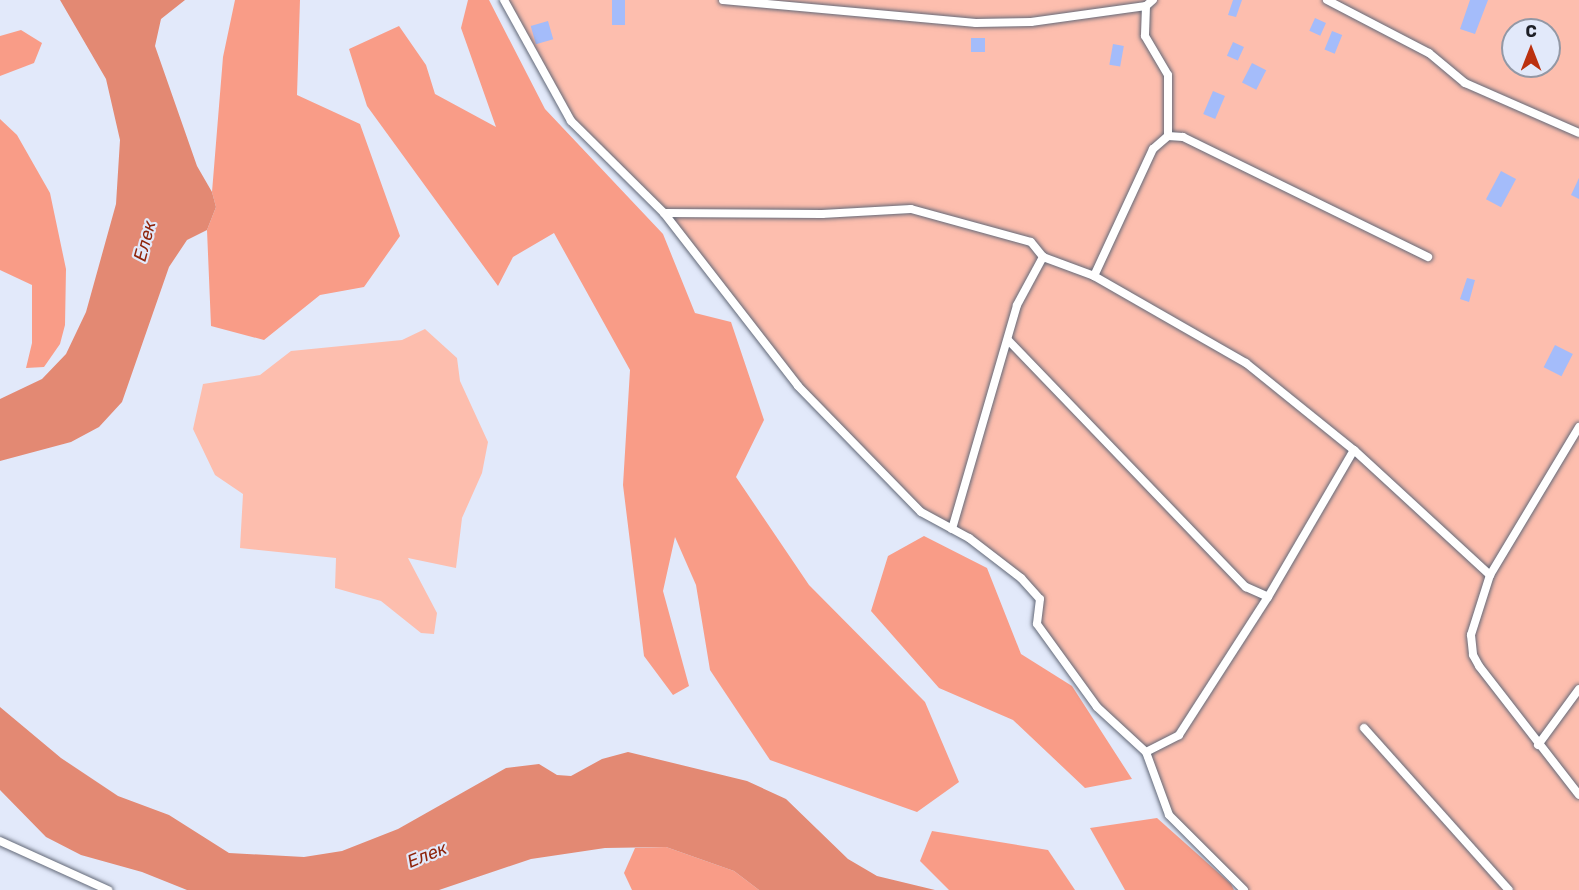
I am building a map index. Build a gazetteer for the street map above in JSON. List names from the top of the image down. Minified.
{"water":["Елек"],"north":"top"}
